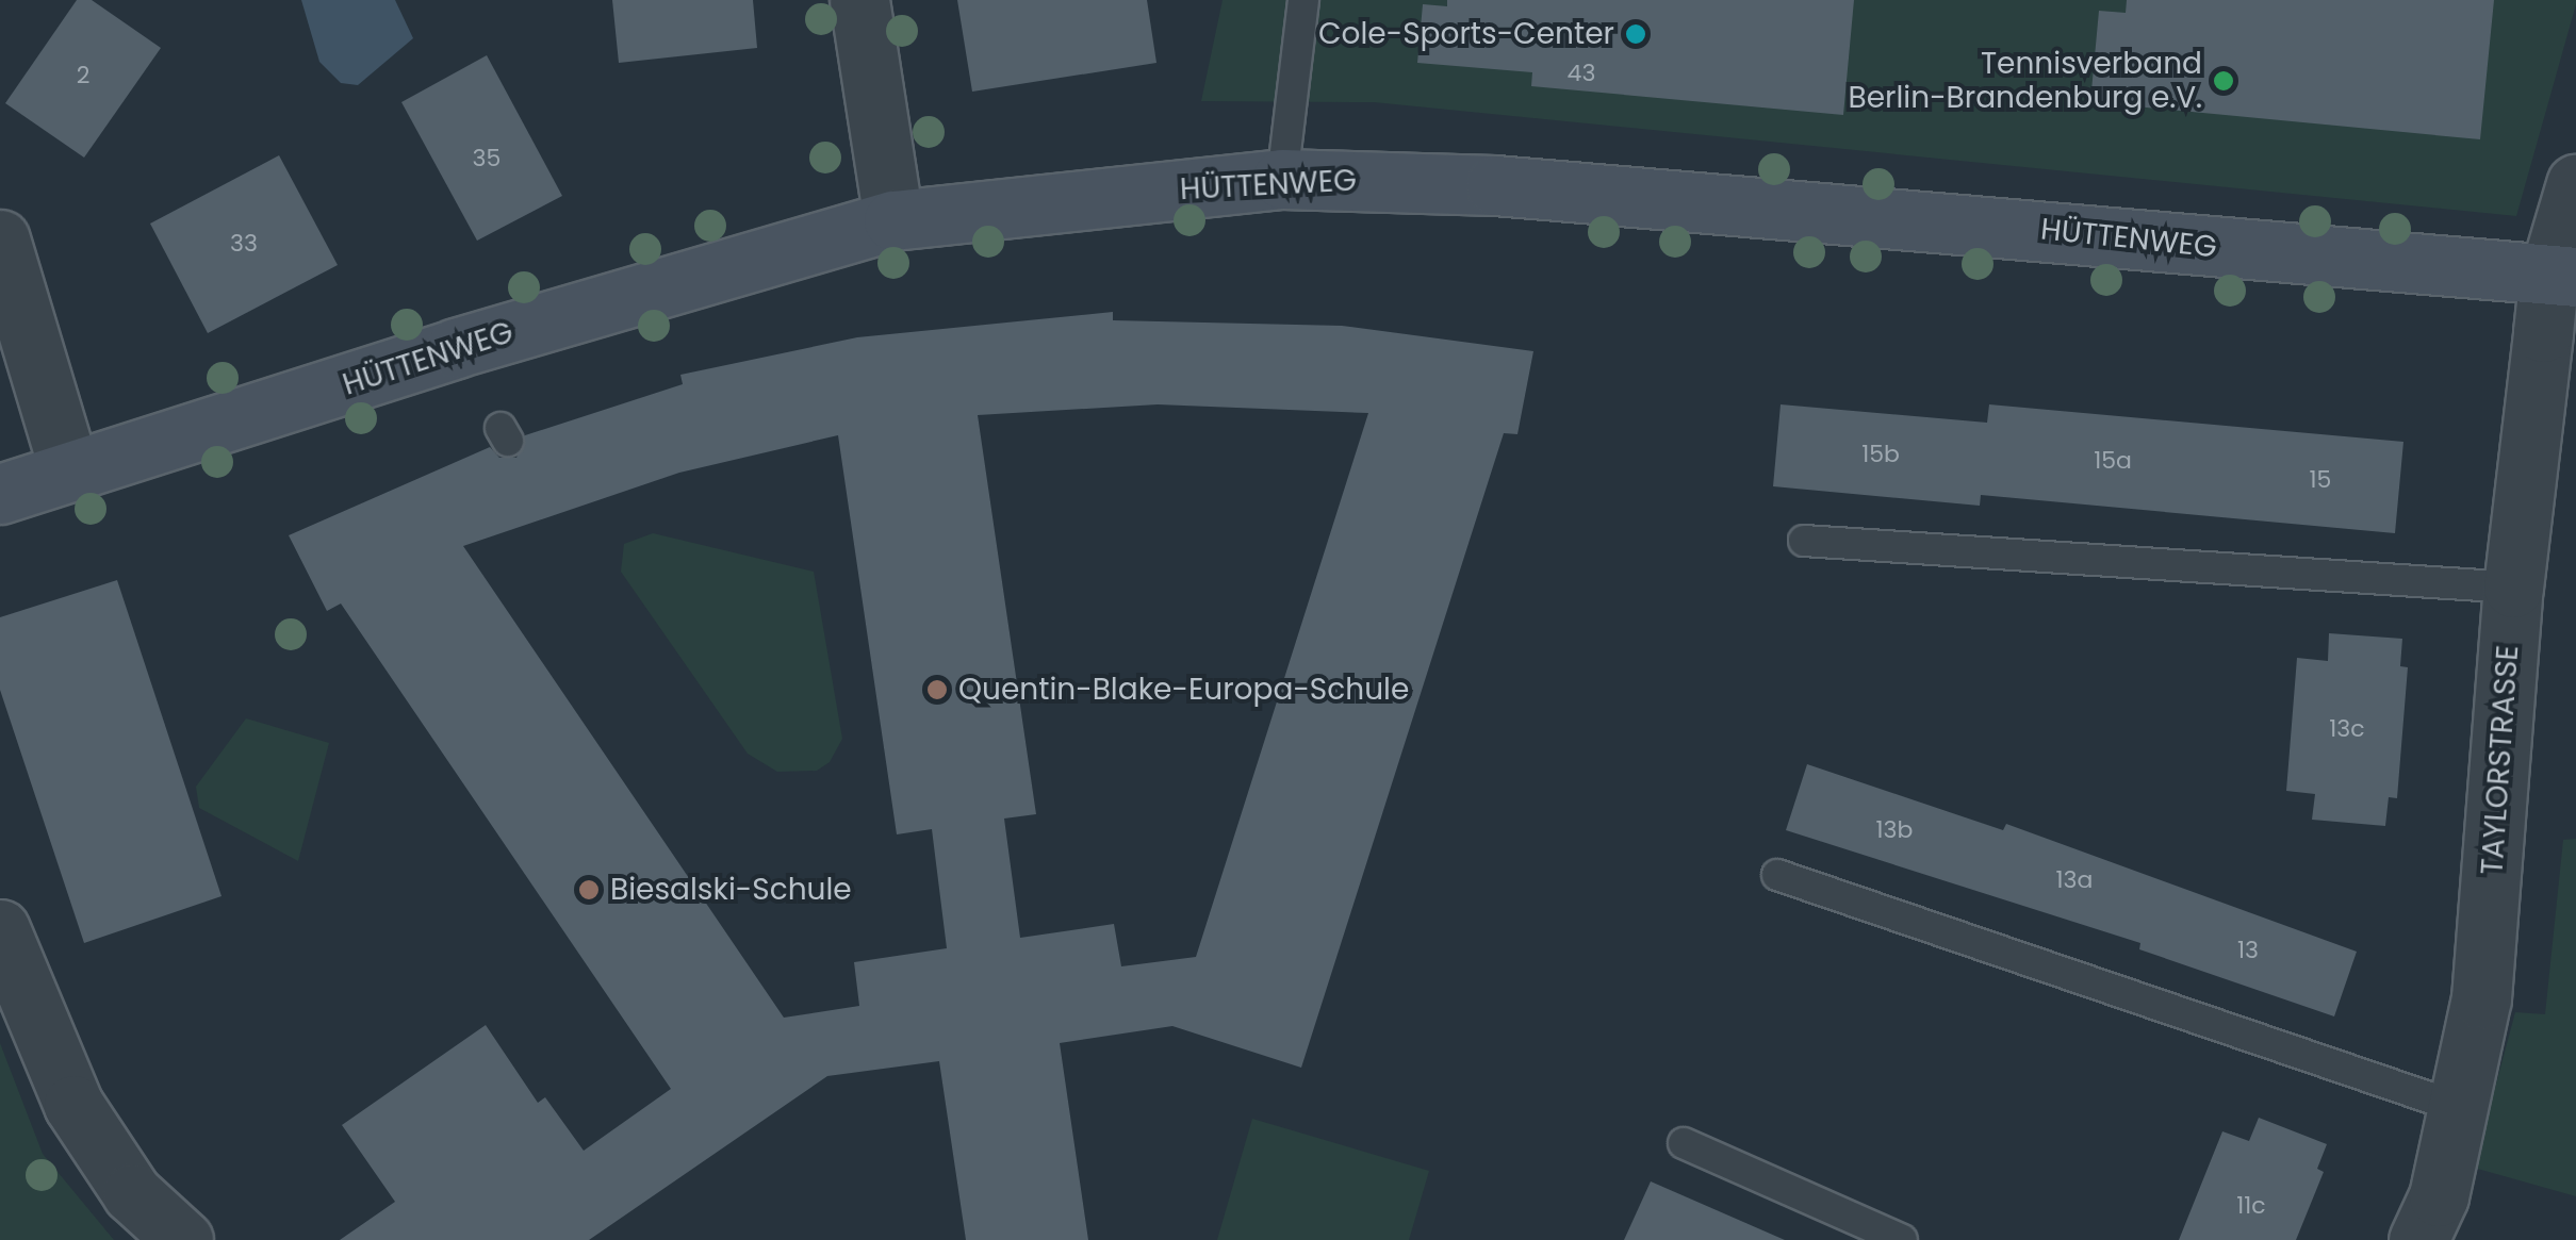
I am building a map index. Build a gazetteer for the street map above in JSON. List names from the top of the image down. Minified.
{"streets":{"main road":["HÜTTENWEG"],"street":["TAYLORSTRASSE"]},"crossings":[["HÜTTENWEG","TAYLORSTRASSE"]],"places":["Cole-Sports-Center","Tennisverband Berlin-Brandenburg e.V.","Quentin-Blake-Europa-Schule","Biesalski-Schule"],"house_numbers":["43","2","35","33","15b","15a","15","13c","13b","13a","13","11c"]}
